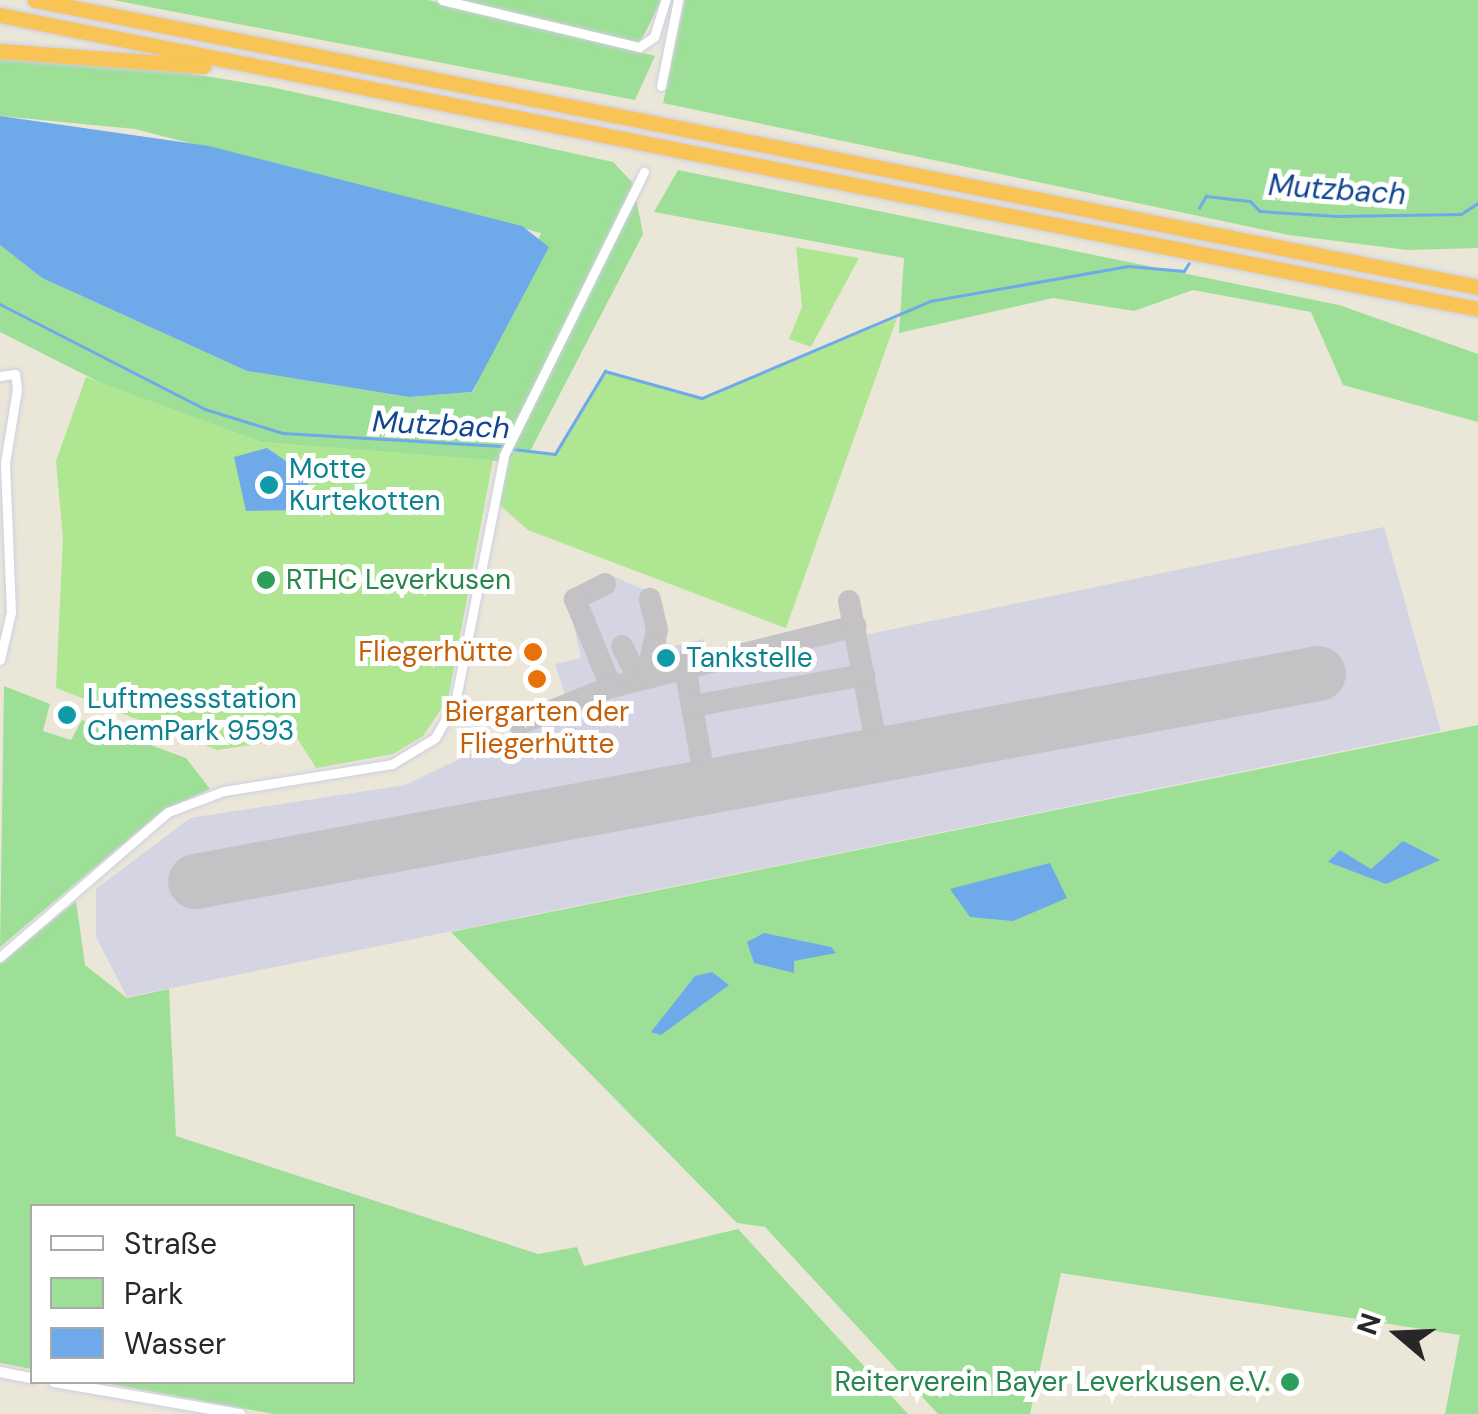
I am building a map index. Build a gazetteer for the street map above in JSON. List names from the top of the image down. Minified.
{"water":["Mutzbach"],"places":["Motte Kurtekotten","RTHC Leverkusen","Fliegerhütte","Tankstelle","Biergarten der Fliegerhütte","Luftmessstation ChemPark 9593","Reiterverein Bayer Leverkusen e.V."],"legend":["Straße","Park","Wasser"],"north":"left"}
